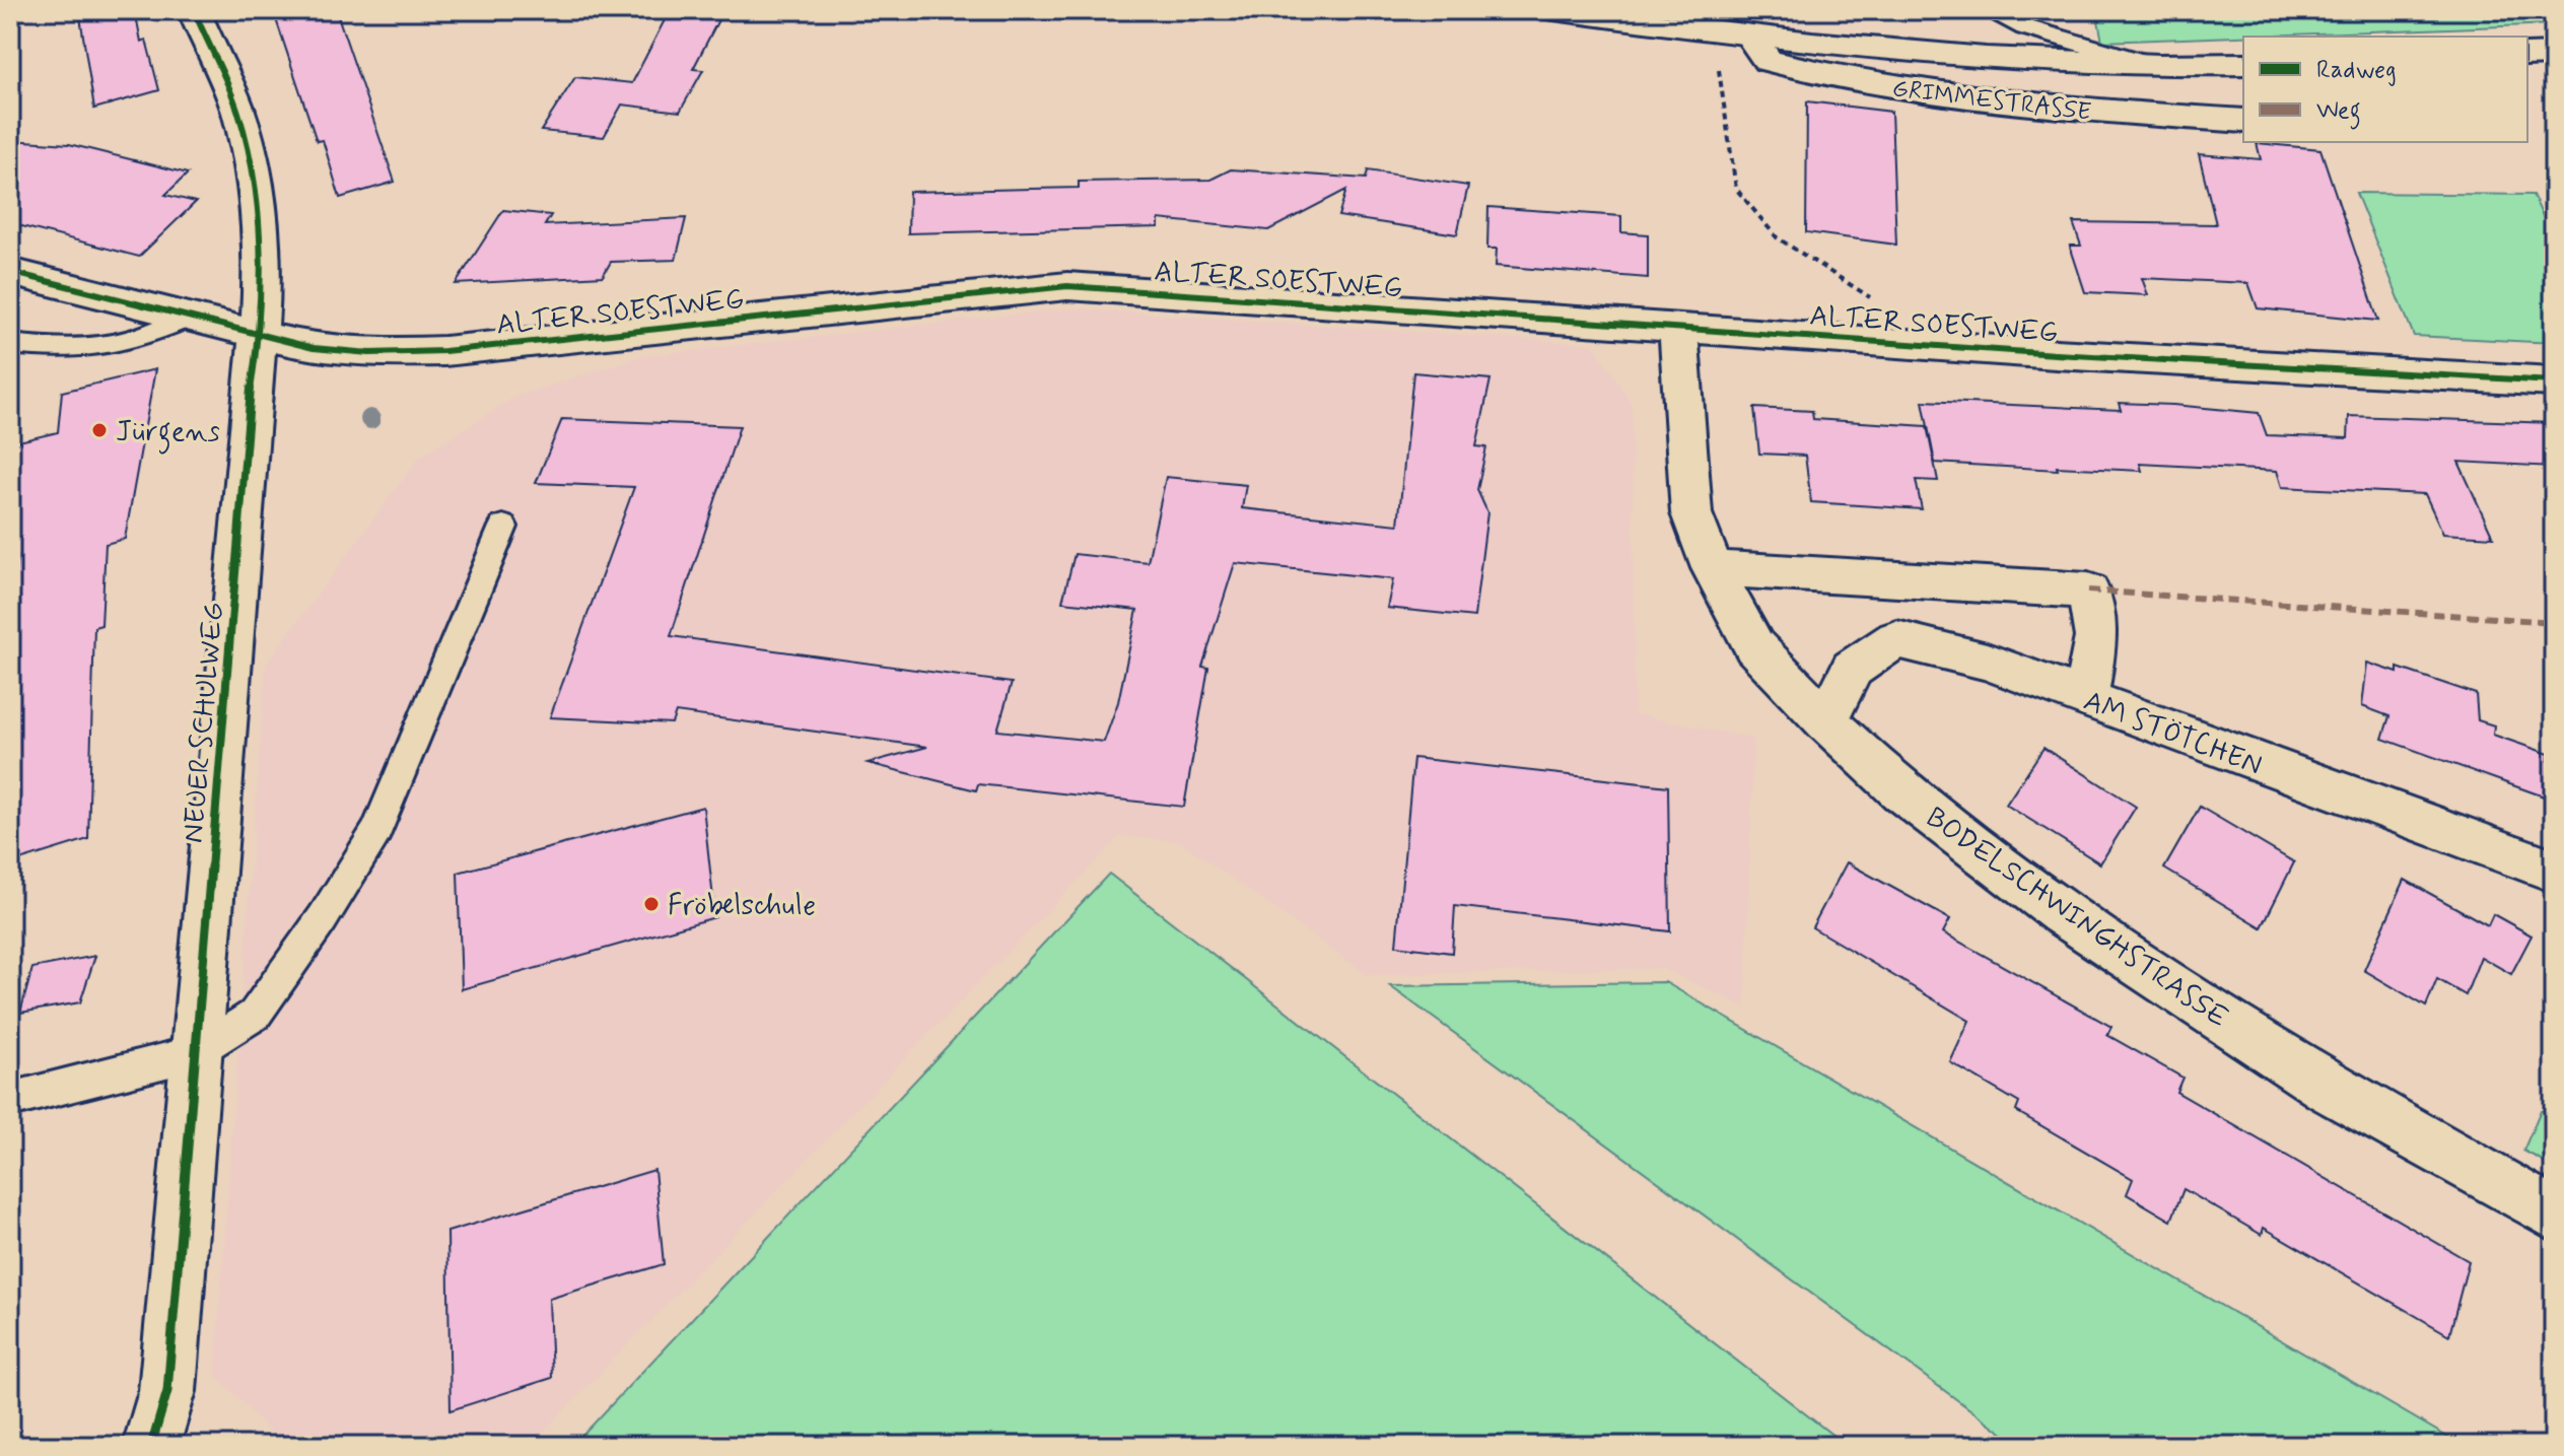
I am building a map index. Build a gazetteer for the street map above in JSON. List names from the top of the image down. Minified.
{"streets":{"street":["GRIMMESTRASSE","ALTER SOESTWEG","NEUER SCHULWEG","AM STÖTCHEN","BODELSCHWINGHSTRASSE"]},"crossings":[["ALTER SOESTWEG","NEUER SCHULWEG"],["ALTER SOESTWEG","BODELSCHWINGHSTRASSE"],["AM STÖTCHEN","BODELSCHWINGHSTRASSE"]],"places":["Jürgens","Fröbelschule"],"legend":["Radweg","Weg"]}
